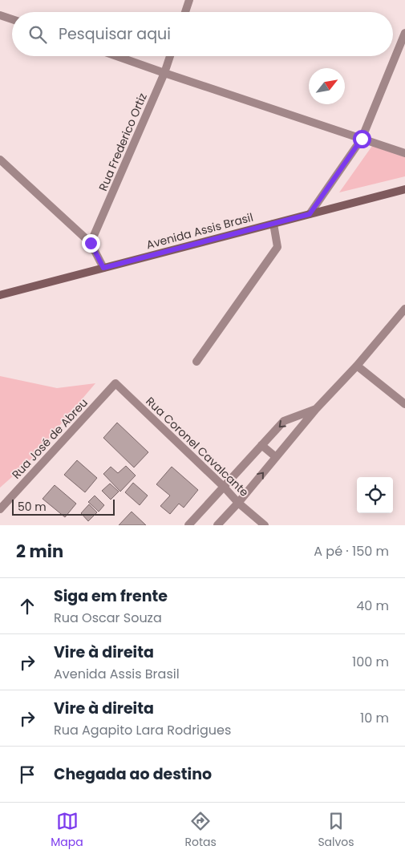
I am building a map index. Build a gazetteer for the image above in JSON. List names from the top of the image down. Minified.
{"streets":{"main road":["Avenida Assis Brasil"],"street":["Rua Frederico Ortiz","Rua José de Abreu","Rua Coronel Cavalcante"]},"crossings":[["Rua José de Abreu","Rua Coronel Cavalcante"]],"scale_bar":"50 m","north":"top right","page":{"search":"Pesquisar aqui","scale":"50 m","heading":["2 min","A pé · 150 m"],"list":[["Siga em frente","Rua Oscar Souza","40 m"],["Vire à direita","Avenida Assis Brasil","100 m"],["Vire à direita","Rua Agapito Lara Rodrigues","10 m"],"Chegada ao destino"],"nav":["Mapa","Rotas","Salvos"]}}
